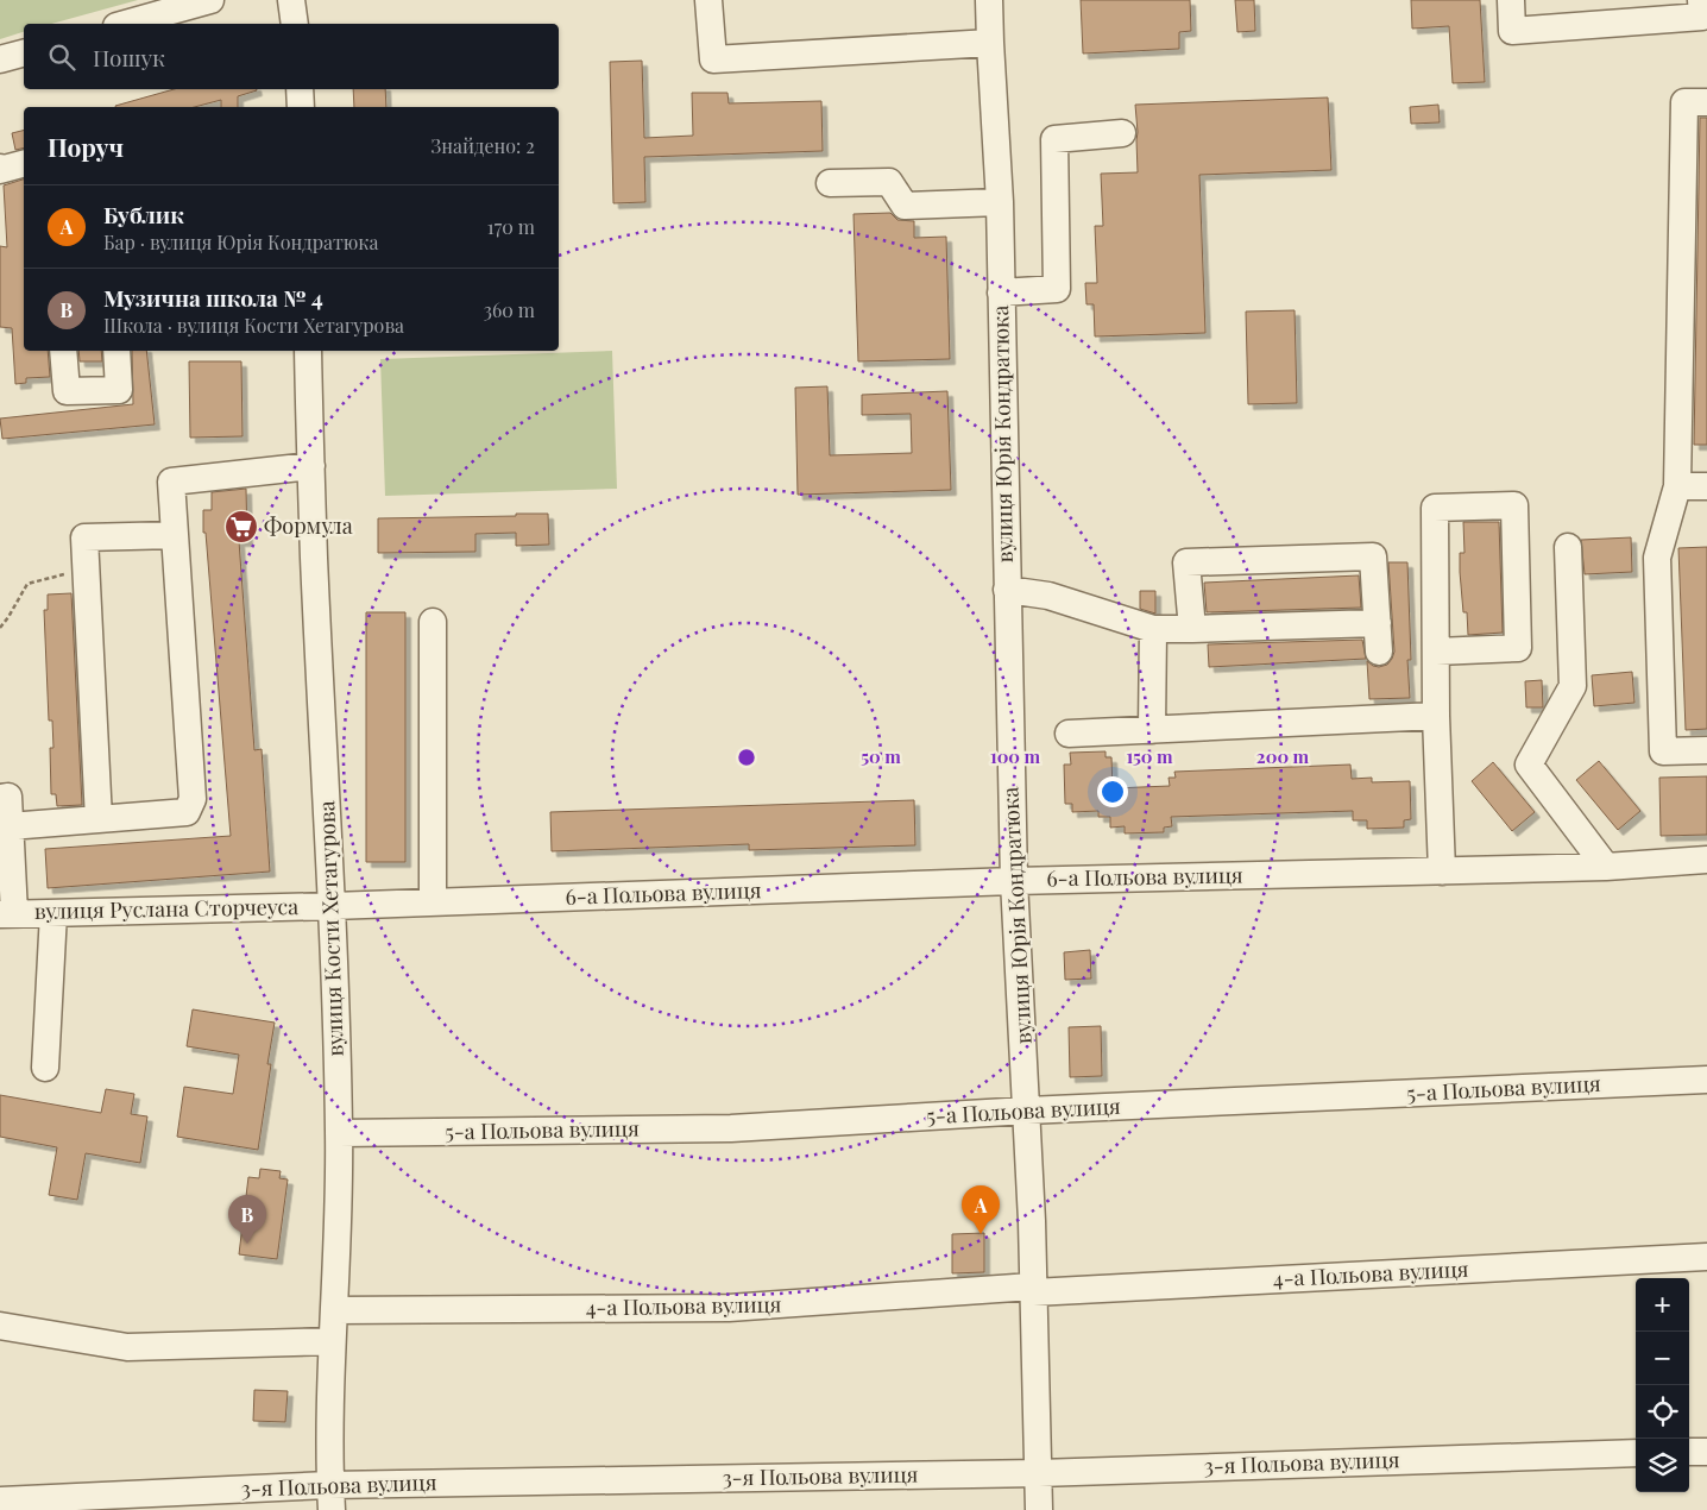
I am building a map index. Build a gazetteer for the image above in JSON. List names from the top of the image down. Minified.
{"streets":{"street":["вулиця Юрія Кондратюка","6-а Польова вулиця","вулиця Руслана Сторчеуса","вулиця Кости Хетагурова","5-а Польова вулиця","4-а Польова вулиця","3-я Польова вулиця"]},"crossings":[["вулиця Юрія Кондратюка","6-а Польова вулиця"],["вулиця Юрія Кондратюка","5-а Польова вулиця"],["вулиця Юрія Кондратюка","4-а Польова вулиця"],["вулиця Юрія Кондратюка","3-я Польова вулиця"],["6-а Польова вулиця","вулиця Руслана Сторчеуса"],["6-а Польова вулиця","вулиця Кости Хетагурова"],["вулиця Руслана Сторчеуса","вулиця Кости Хетагурова"],["вулиця Кости Хетагурова","5-а Польова вулиця"],["вулиця Кости Хетагурова","4-а Польова вулиця"],["вулиця Кости Хетагурова","3-я Польова вулиця"]],"places":{"supermarket":["Формула"]},"page":{"search":"Пошук","heading":["Поруч","Знайдено: 2"],"list":[{"mark":"A","name":"Бублик","note":"Бар · вулиця Юрія Кондратюка","value":"170 m"},{"mark":"B","name":"Музична школа № 4","note":"Школа · вулиця Кости Хетагурова","value":"360 m"}],"pins":["A","B"],"map_buttons":["+","−"]},"rings":["50 m","100 m","150 m","200 m"]}
